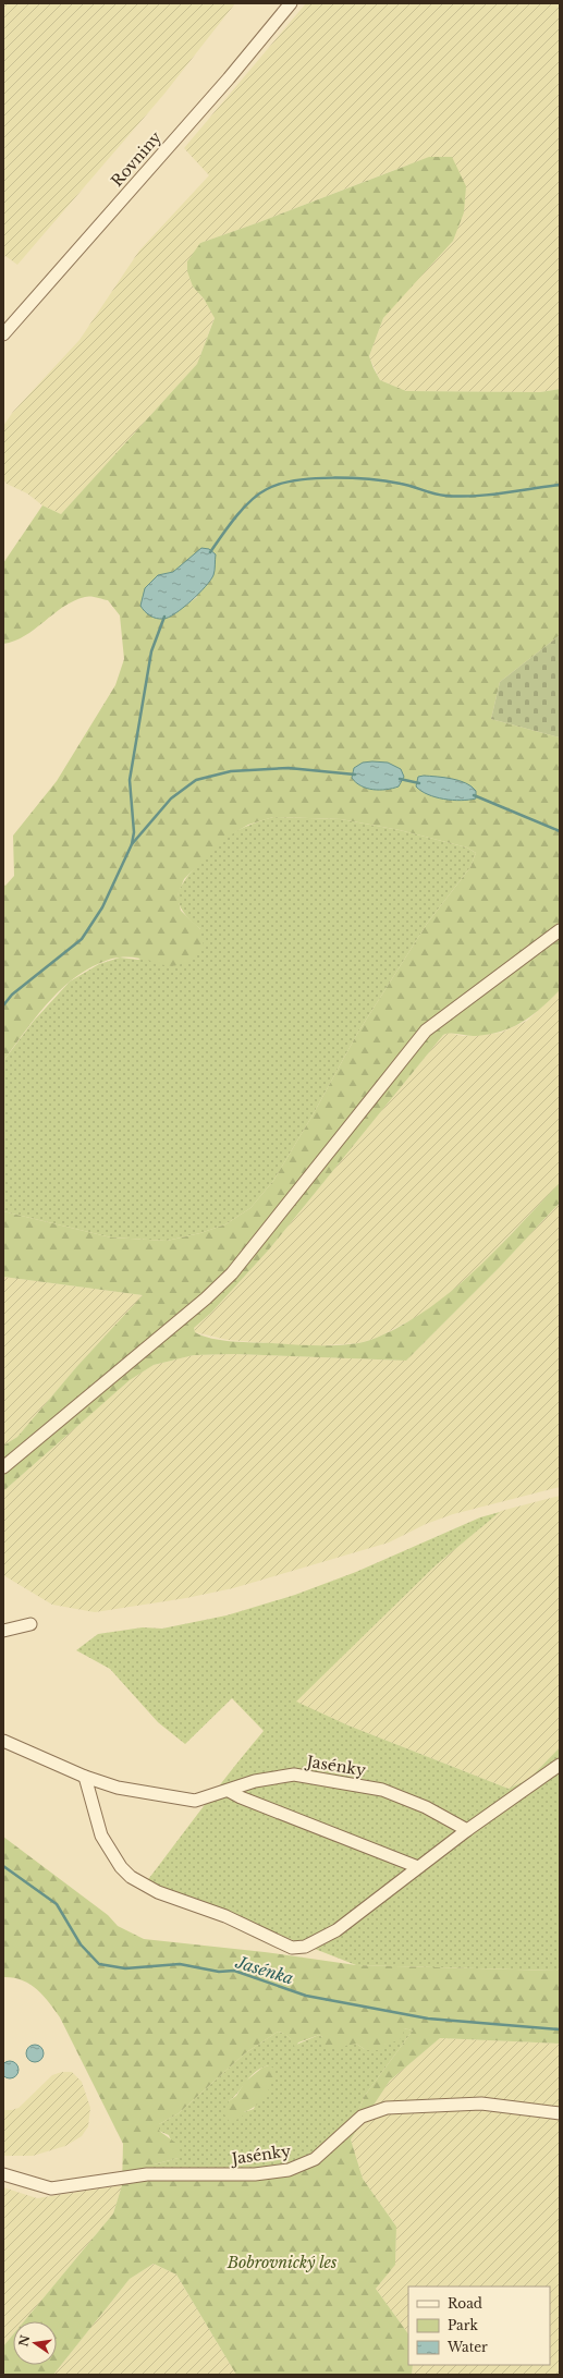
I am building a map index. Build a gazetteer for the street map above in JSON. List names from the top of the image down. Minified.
{"streets":{"street":["Rovniny","Jasénky"]},"water":["Jasénka"],"parks":["Bobrovnický les"],"legend":["Road","Park","Water"],"north":"left"}
